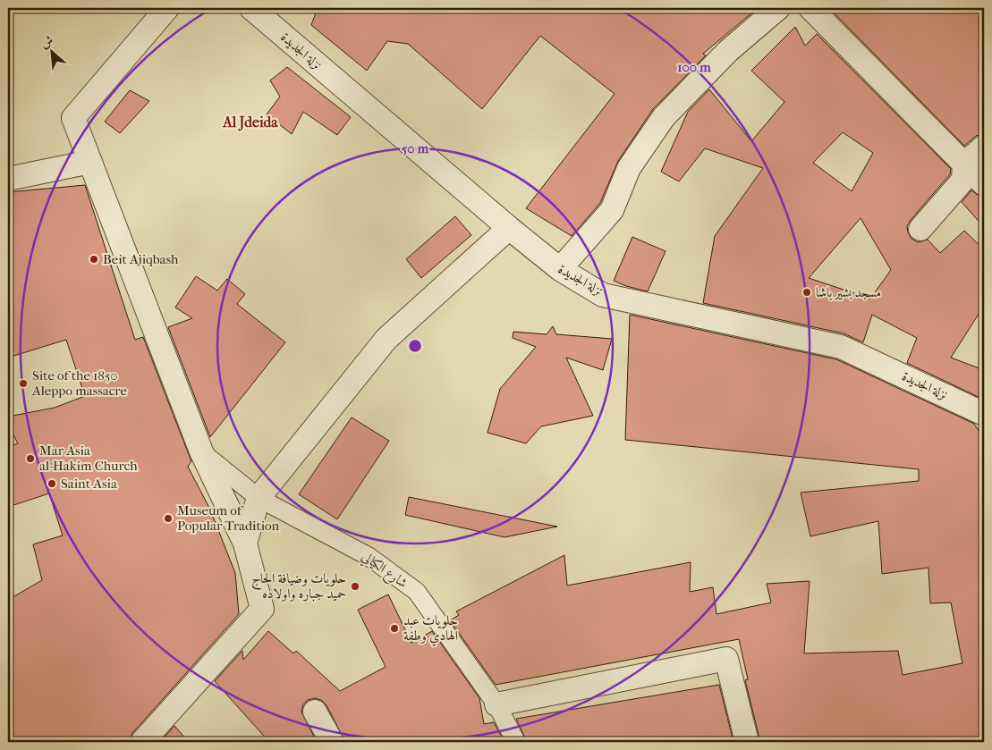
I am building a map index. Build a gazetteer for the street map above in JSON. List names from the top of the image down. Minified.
{"streets":{"street":["نزلة الجديدة","شارع الكيالي"]},"districts":["Al Jdeida"],"places":["Beit Ajiqbash","مسجد بشير باشا","Site of the 1850 Aleppo massacre","Mar Asia al-Hakim Church","Saint Asia","Museum of Popular Tradition","حلويات وضيافة الحاج حميد جباره واولاده","حلويات عبد الهادي وطفة"],"north":"top left","rings":["100 m","50 m"]}
